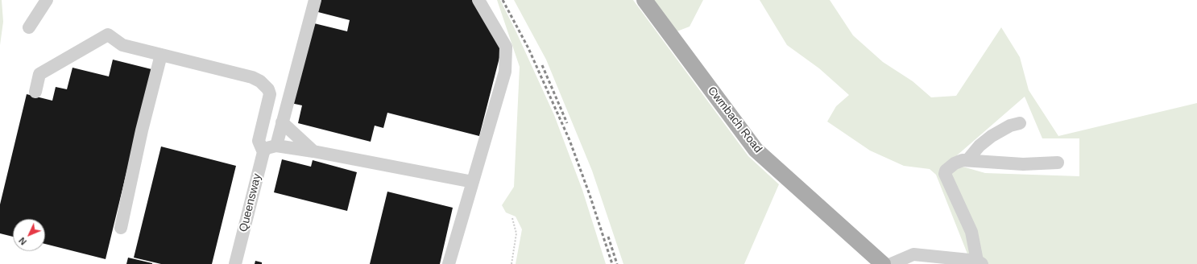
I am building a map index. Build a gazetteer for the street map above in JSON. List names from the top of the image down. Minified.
{"streets":{"main road":["Cwmbach Road"],"street":["Queensway"]},"north":"bottom left"}
